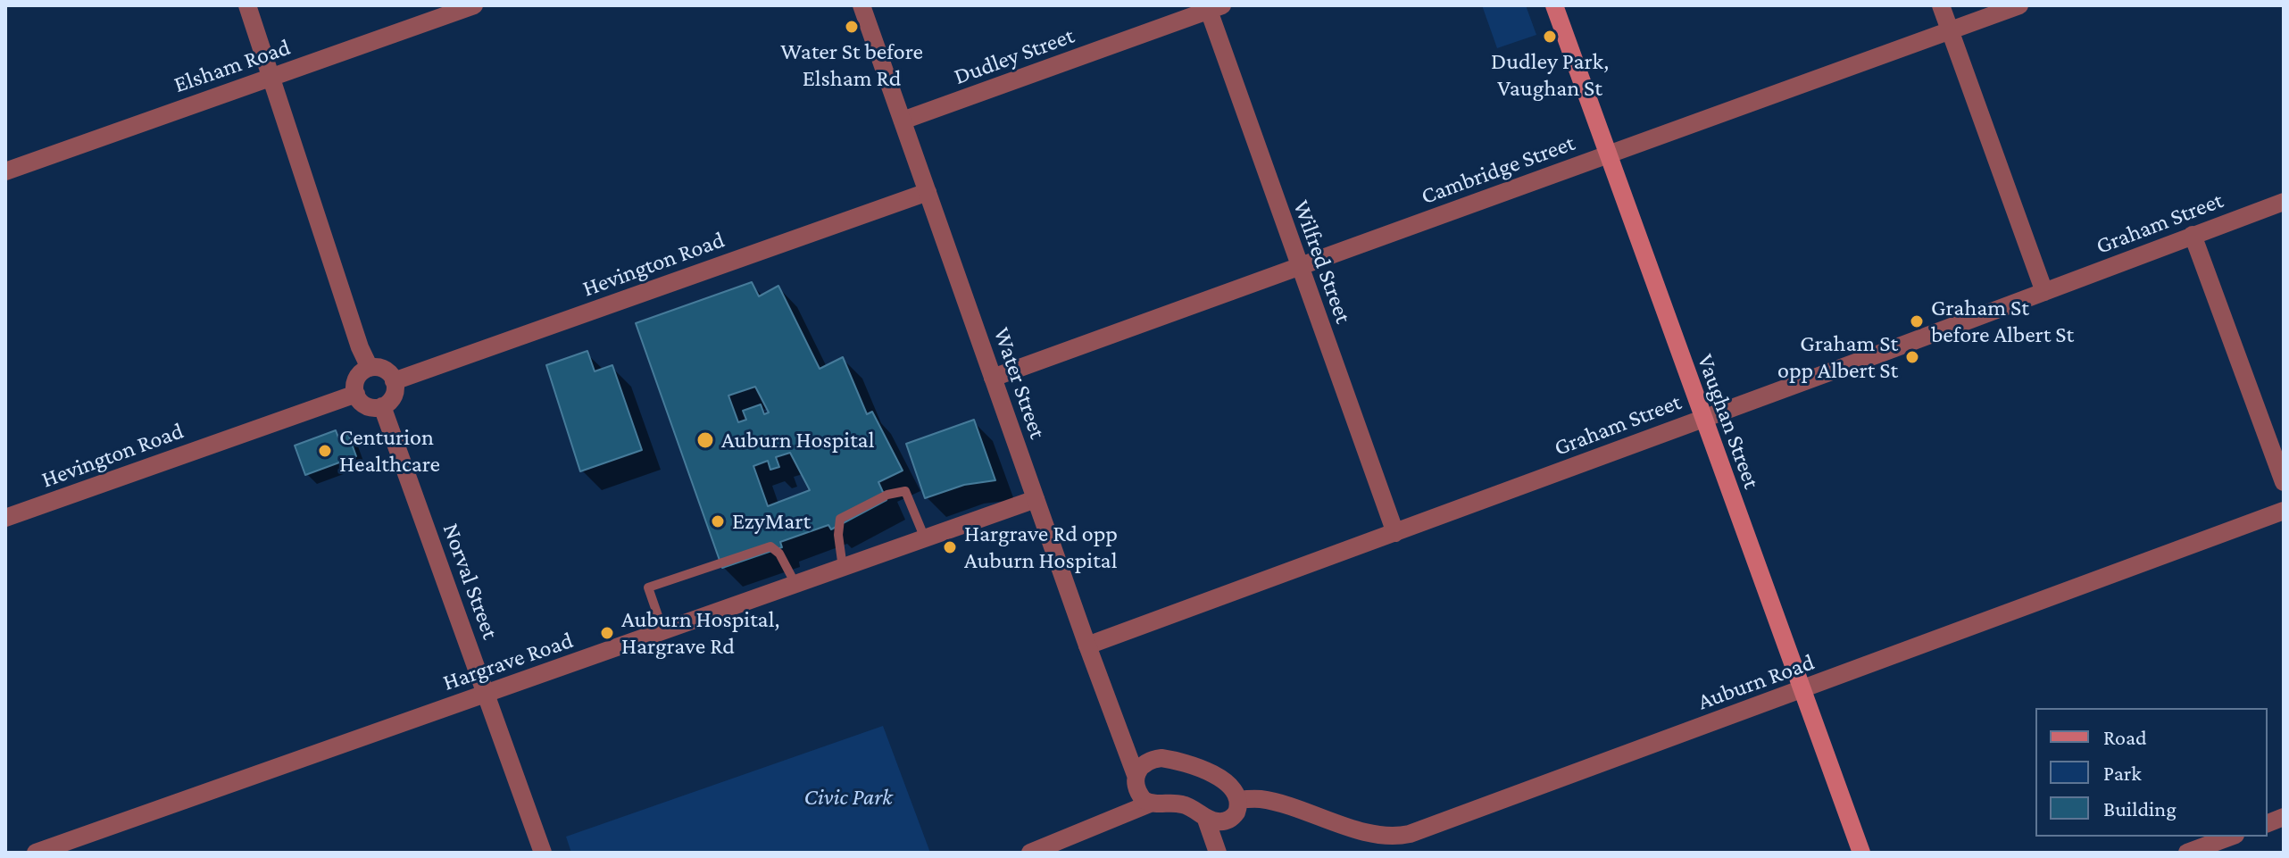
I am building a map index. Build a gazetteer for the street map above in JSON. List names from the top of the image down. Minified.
{"streets":{"main road":["Vaughan Street"],"street":["Dudley Street","Elsham Road","Cambridge Street","Graham Street","Wilfred Street","Hevington Road","Water Street","Norval Street","Hargrave Road","Auburn Road"]},"crossings":[["Dudley Street","Wilfred Street"],["Dudley Street","Water Street"],["Cambridge Street","Wilfred Street"],["Cambridge Street","Water Street"],["Cambridge Street","Vaughan Street"],["Graham Street","Wilfred Street"],["Graham Street","Water Street"],["Graham Street","Vaughan Street"],["Hevington Road","Water Street"],["Hevington Road","Norval Street"],["Water Street","Hargrave Road"],["Vaughan Street","Auburn Road"],["Norval Street","Hargrave Road"]],"parks":["Civic Park"],"places":["Water St before Elsham Rd","Dudley Park, Vaughan St","Graham St before Albert St","Graham St opp Albert St","Auburn Hospital","Centurion Healthcare","EzyMart","Hargrave Rd opp Auburn Hospital","Auburn Hospital, Hargrave Rd"],"legend":["Road","Park","Building"]}
